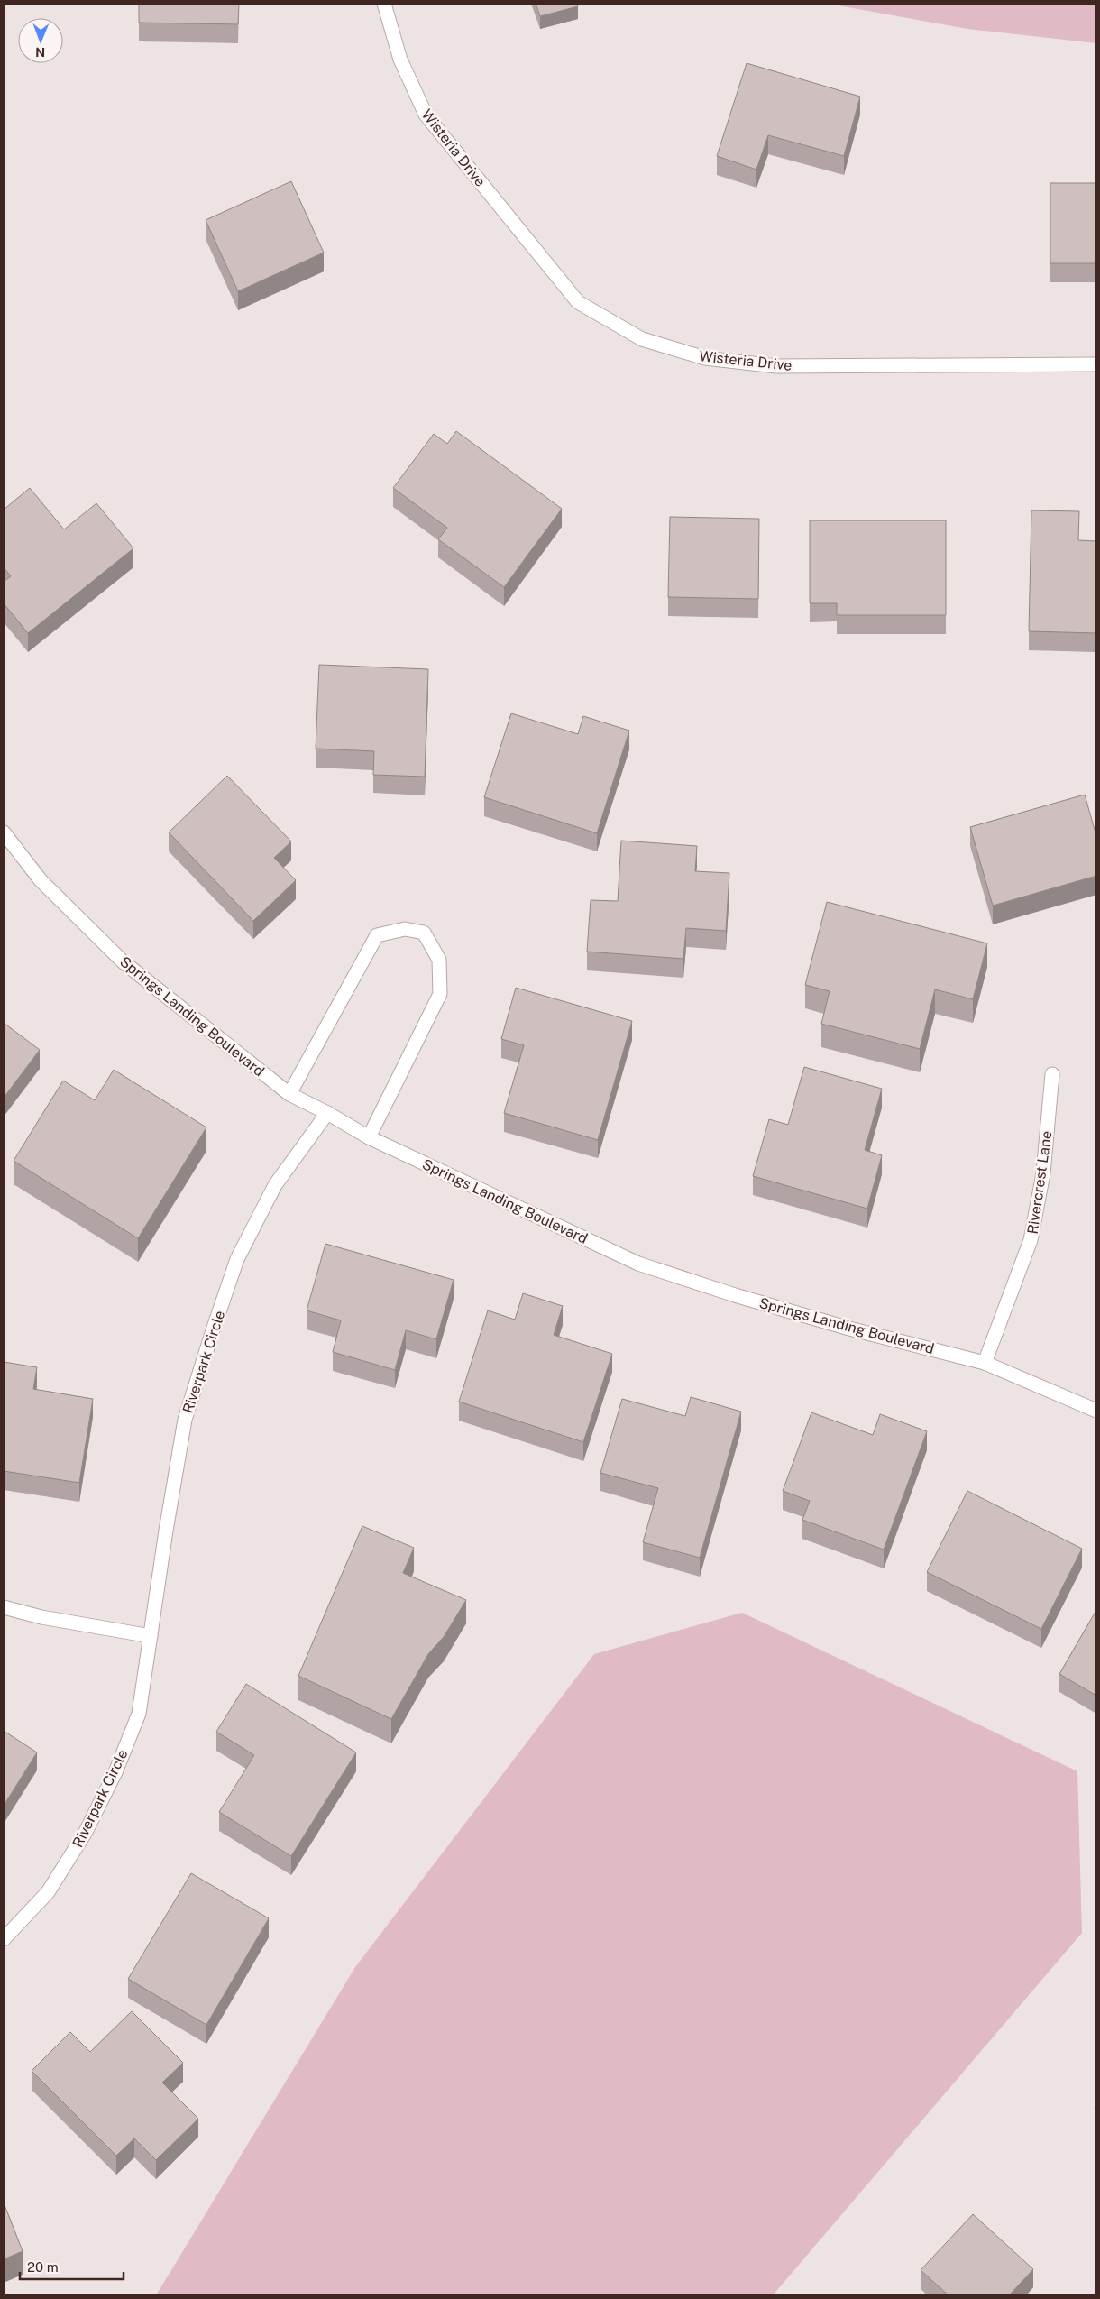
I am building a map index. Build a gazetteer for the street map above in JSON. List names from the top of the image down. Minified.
{"streets":{"street":["Wisteria Drive","Springs Landing Boulevard","Rivercrest Lane","Riverpark Circle"]},"crossings":[["Springs Landing Boulevard","Rivercrest Lane"],["Springs Landing Boulevard","Riverpark Circle"]],"scale_bar":"20 m","north":"bottom"}
